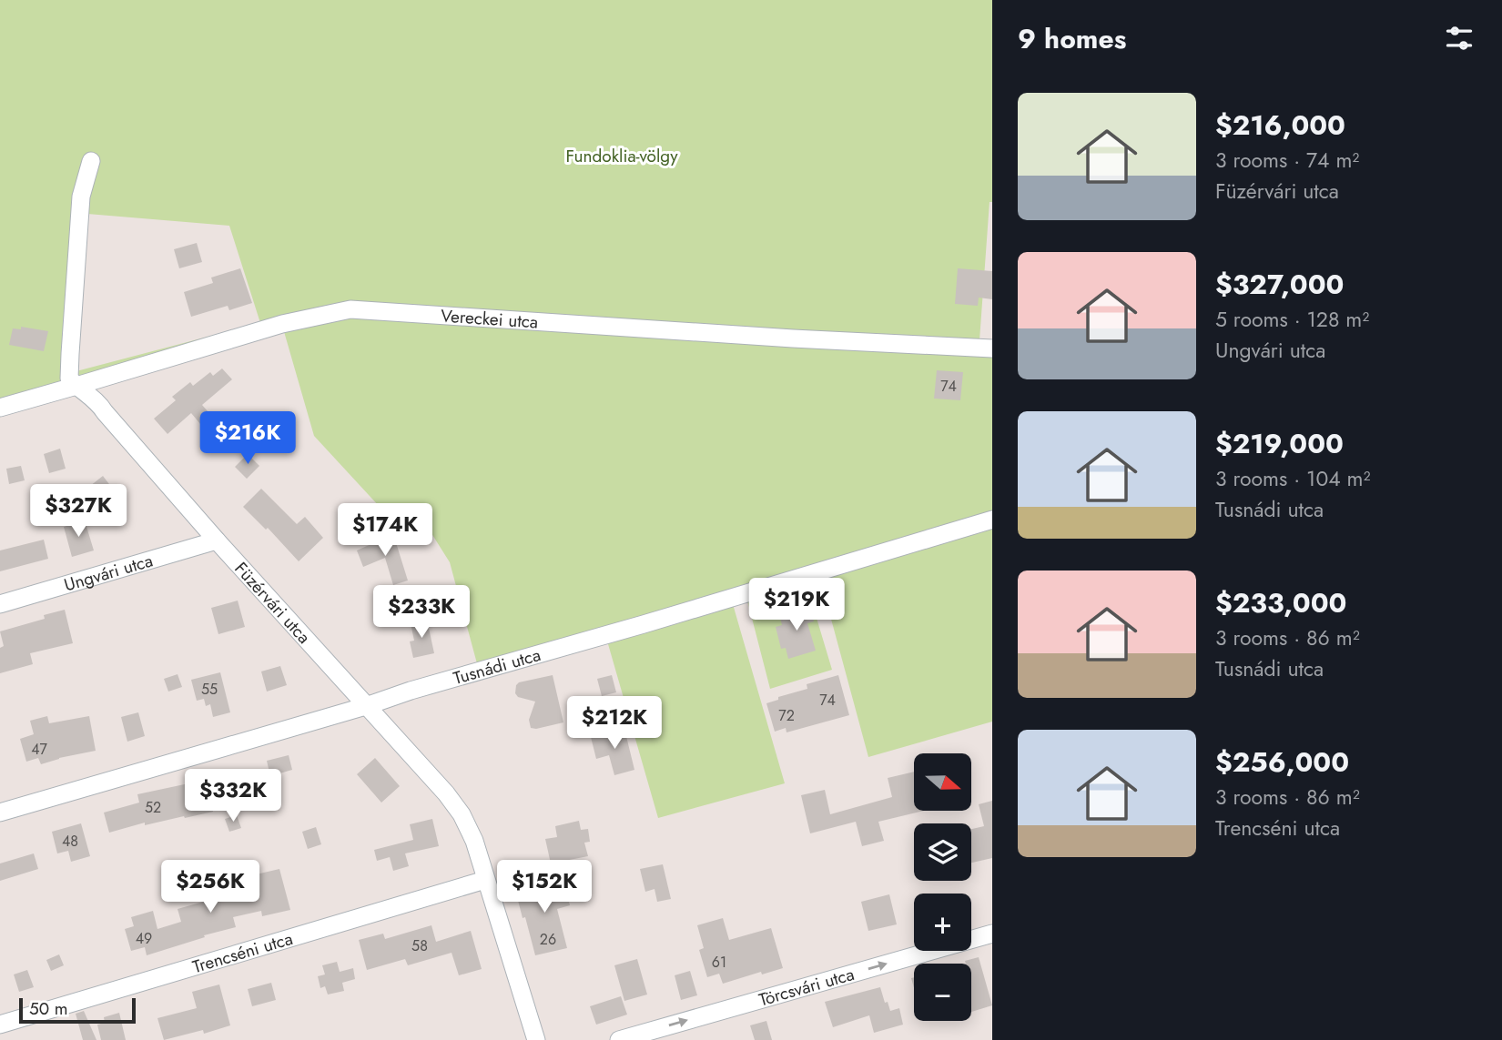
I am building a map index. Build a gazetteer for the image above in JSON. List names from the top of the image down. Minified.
{"streets":{"street":["Vereckei utca","Ungvári utca","Füzérvári utca","Tusnádi utca","Trencséni utca","Törcsvári utca"]},"crossings":[["Vereckei utca","Füzérvári utca"],["Ungvári utca","Füzérvári utca"],["Füzérvári utca","Tusnádi utca"],["Füzérvári utca","Trencséni utca"]],"one_way":["Törcsvári utca"],"parks":["Fundoklia-völgy"],"house_numbers":["74","55","74","72","47","52","48","49","26","58","61"],"scale_bar":"50 m","north":"right","page":{"heading":"9 homes","list":[{"name":"$216,000","note":"3 rooms · 74 m² · Füzérvári utca"},{"name":"$327,000","note":"5 rooms · 128 m² · Ungvári utca"},{"name":"$219,000","note":"3 rooms · 104 m² · Tusnádi utca"},{"name":"$233,000","note":"3 rooms · 86 m² · Tusnádi utca"},{"name":"$256,000","note":"3 rooms · 86 m² · Trencséni utca"}],"price":["$216K","$327K","$174K","$219K","$233K","$212K","$332K","$256K","$152K"],"map_buttons":["+","−"],"scale":"50 m"}}
